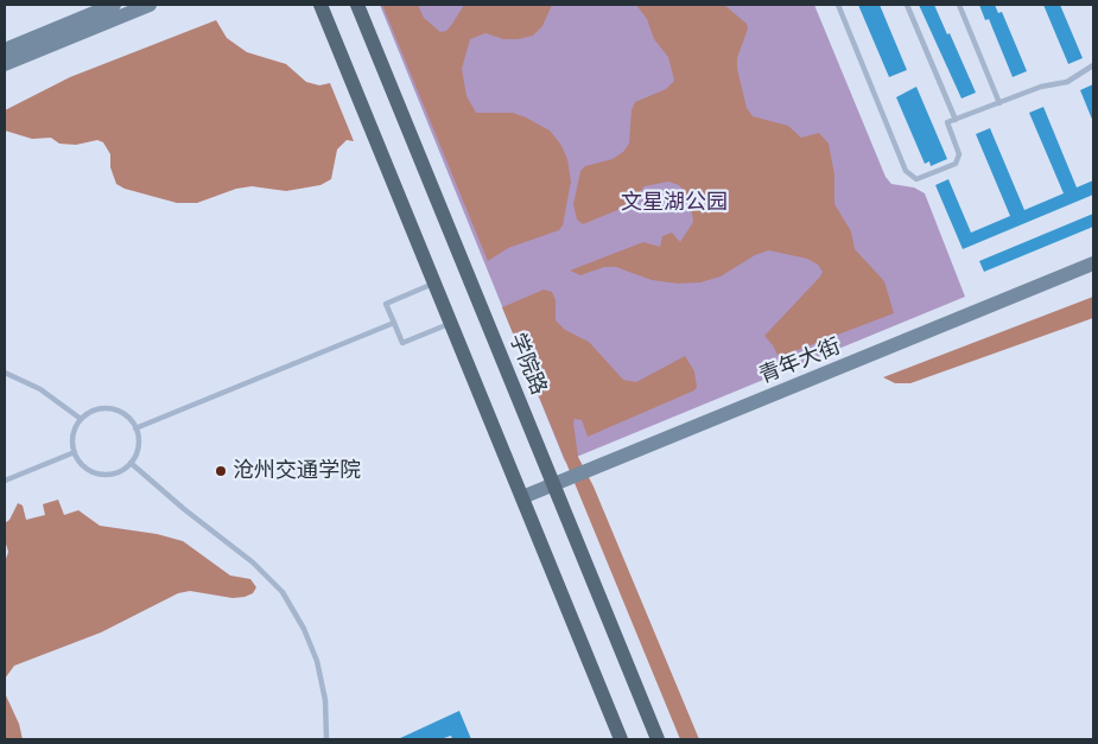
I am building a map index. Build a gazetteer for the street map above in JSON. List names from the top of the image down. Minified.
{"streets":{"main road":["学院路"],"street":["青年大街"]},"crossings":[["青年大街","学院路"]],"parks":["文星湖公园"],"places":["沧州交通学院"]}
